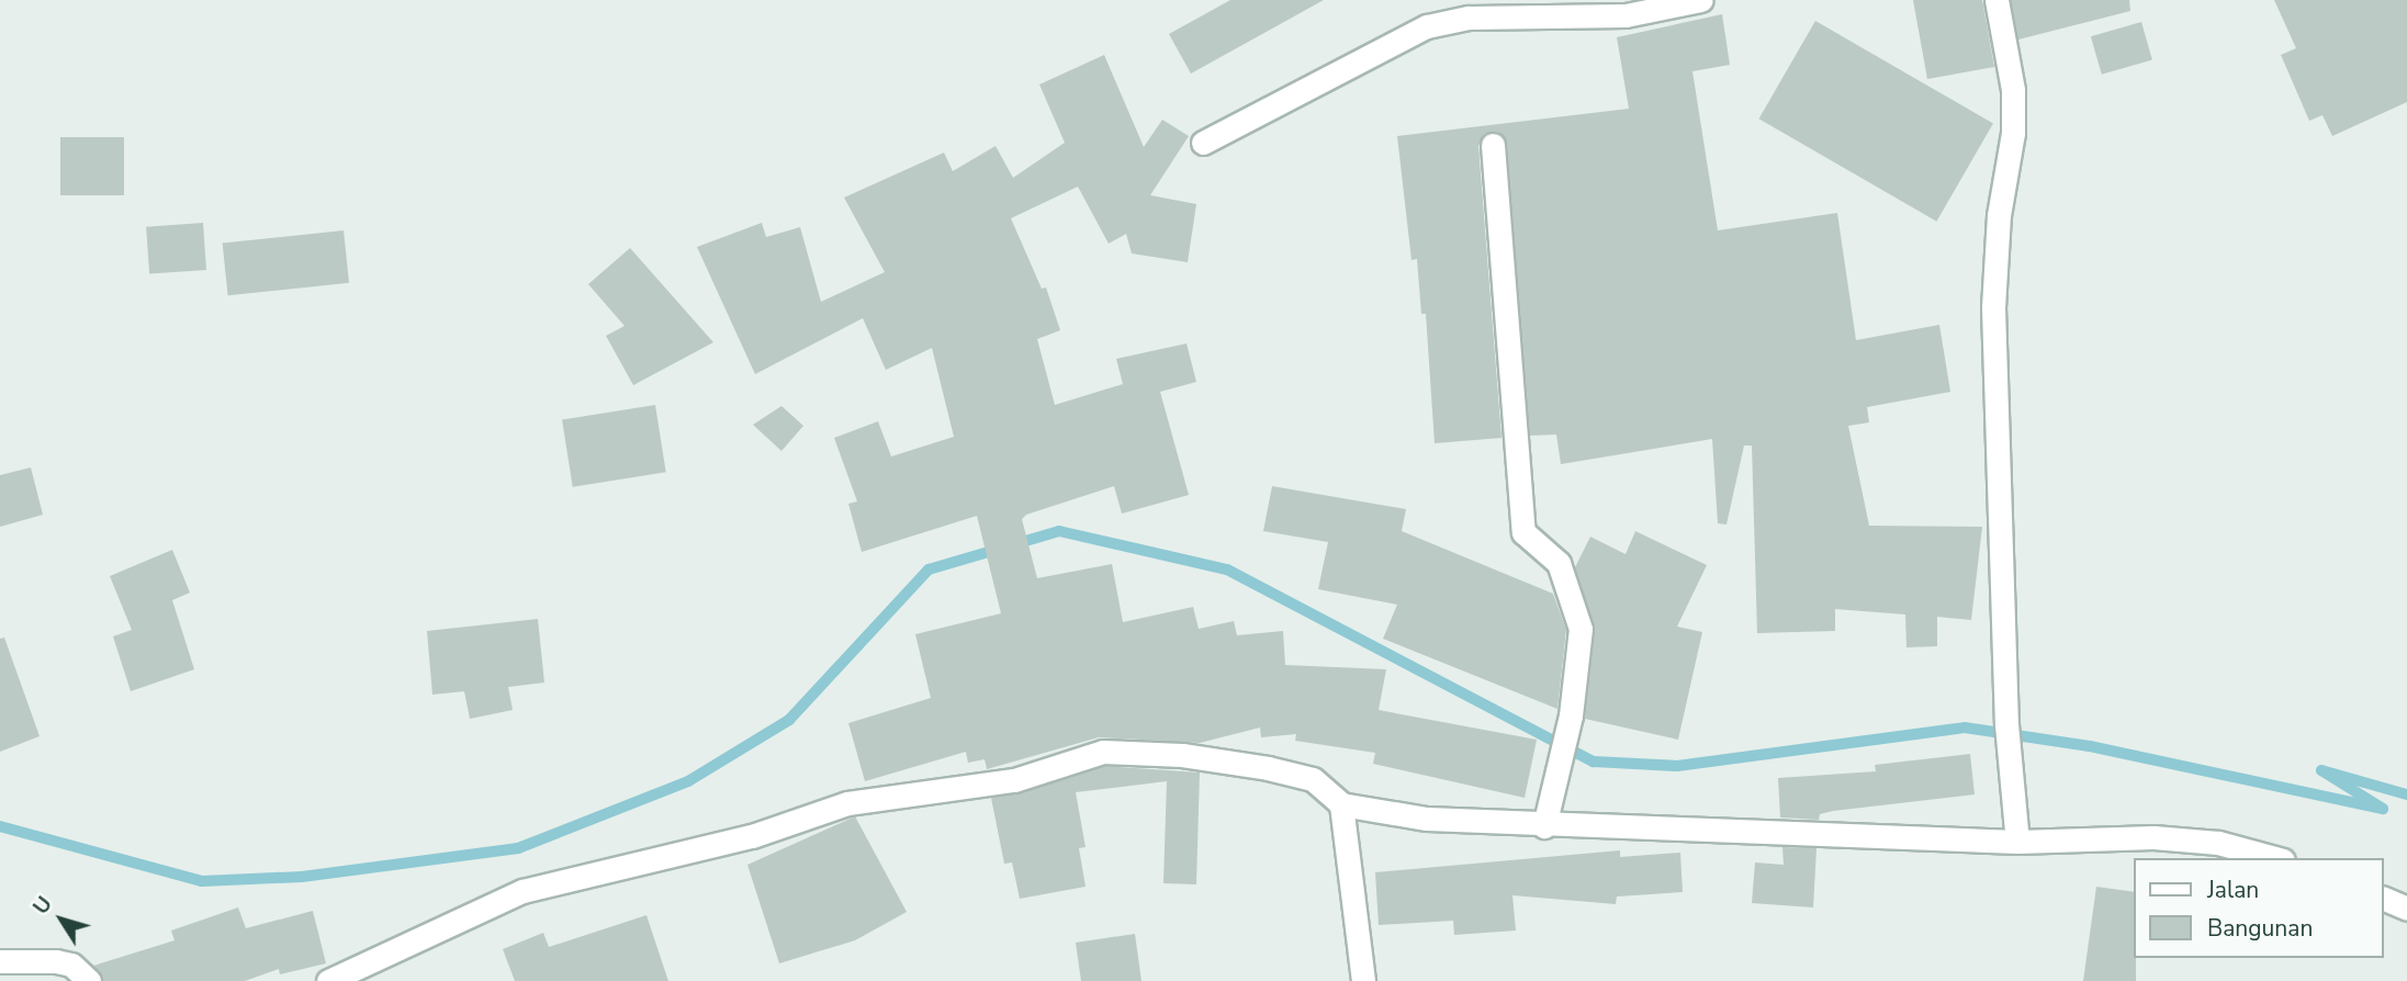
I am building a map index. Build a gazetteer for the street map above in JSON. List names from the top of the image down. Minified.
{"legend":["Jalan","Bangunan"],"north":"top left"}
